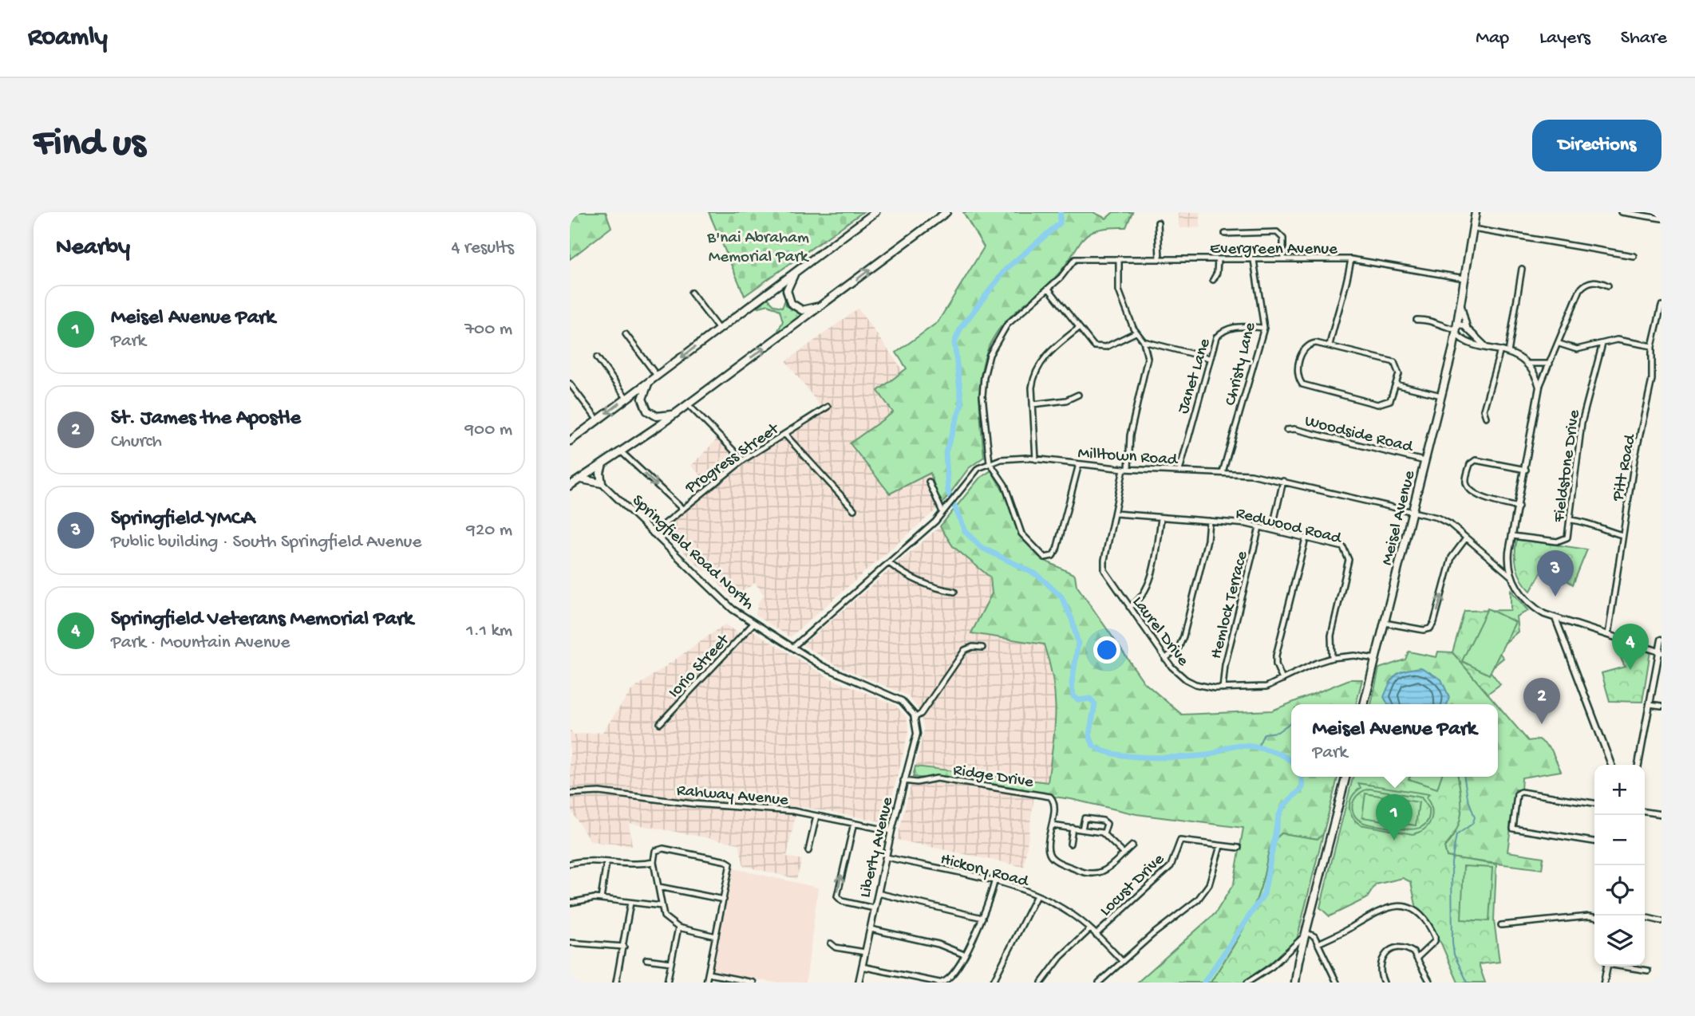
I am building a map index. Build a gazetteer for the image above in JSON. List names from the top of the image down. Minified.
{"streets":{"main road":["Meisel Avenue"],"street":["Evergreen Avenue","Christy Lane","Janet Lane","Woodside Road","Milltown Road","Progress Street","Fieldstone Drive","Pitt Road","Redwood Road","Springfield Road North","Hemlock Terrace","Laurel Drive","Iorio Street","Ridge Drive","Rahway Avenue","Liberty Avenue","Hickory Road","Locust Drive"]},"crossings":[["Evergreen Avenue","Christy Lane"],["Evergreen Avenue","Meisel Avenue"],["Christy Lane","Janet Lane"],["Christy Lane","Milltown Road"],["Janet Lane","Milltown Road"],["Woodside Road","Meisel Avenue"],["Milltown Road","Meisel Avenue"],["Milltown Road","Springfield Road North"],["Milltown Road","Laurel Drive"],["Progress Street","Springfield Road North"],["Meisel Avenue","Laurel Drive"],["Redwood Road","Hemlock Terrace"],["Redwood Road","Laurel Drive"],["Springfield Road North","Iorio Street"],["Springfield Road North","Liberty Avenue"],["Hemlock Terrace","Laurel Drive"],["Ridge Drive","Liberty Avenue"],["Rahway Avenue","Liberty Avenue"],["Liberty Avenue","Hickory Road"],["Hickory Road","Locust Drive"]],"parks":["B'nai Abraham Memorial Park"],"page":{"header":"Roamly","nav":["Map","Layers","Share"],"buttons":"Directions","title":"Find us","heading":["Nearby","4 results"],"list":[{"mark":"1","name":"Meisel Avenue Park","note":"Park","value":"700 m"},{"mark":"2","name":"St. James the Apostle","note":"Church","value":"900 m"},{"mark":"3","name":"Springfield YMCA","note":"Public building · South Springfield Avenue","value":"920 m"},{"mark":"4","name":"Springfield Veterans Memorial Park","note":"Park · Mountain Avenue","value":"1.1 km"}],"pins":["3","4","2","1"],"popup":["Meisel Avenue Park","Park"],"map_buttons":["+","−"]}}
